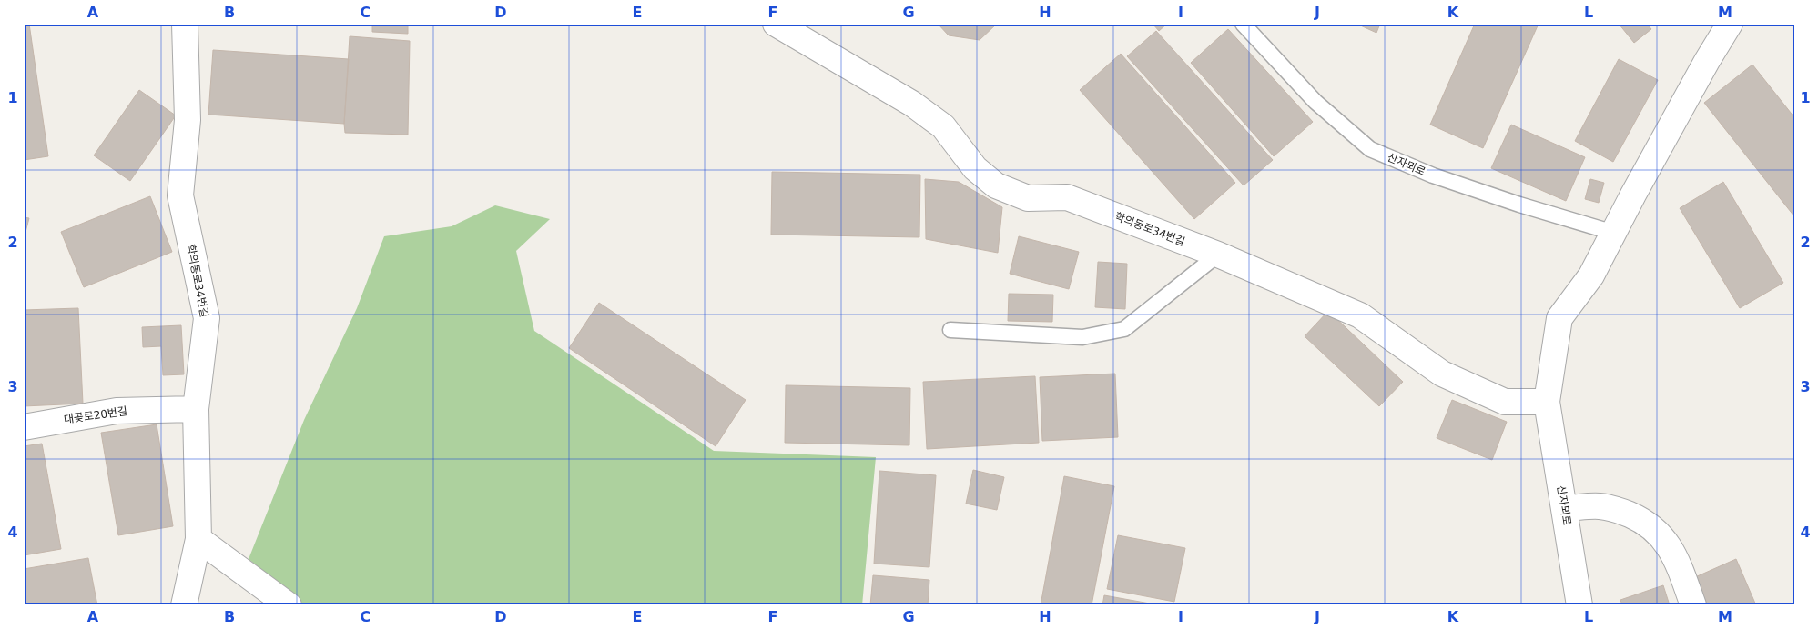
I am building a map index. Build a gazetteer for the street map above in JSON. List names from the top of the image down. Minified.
{"streets":{"street":["산자뫼로","학의동로34번길","대곶로20번길"]},"crossings":[["산자뫼로","학의동로34번길"],["학의동로34번길","대곶로20번길"]],"grid":{"columns":["A","B","C","D","E","F","G","H","I","J","K","L","M"],"rows":["1","2","3","4"]}}
